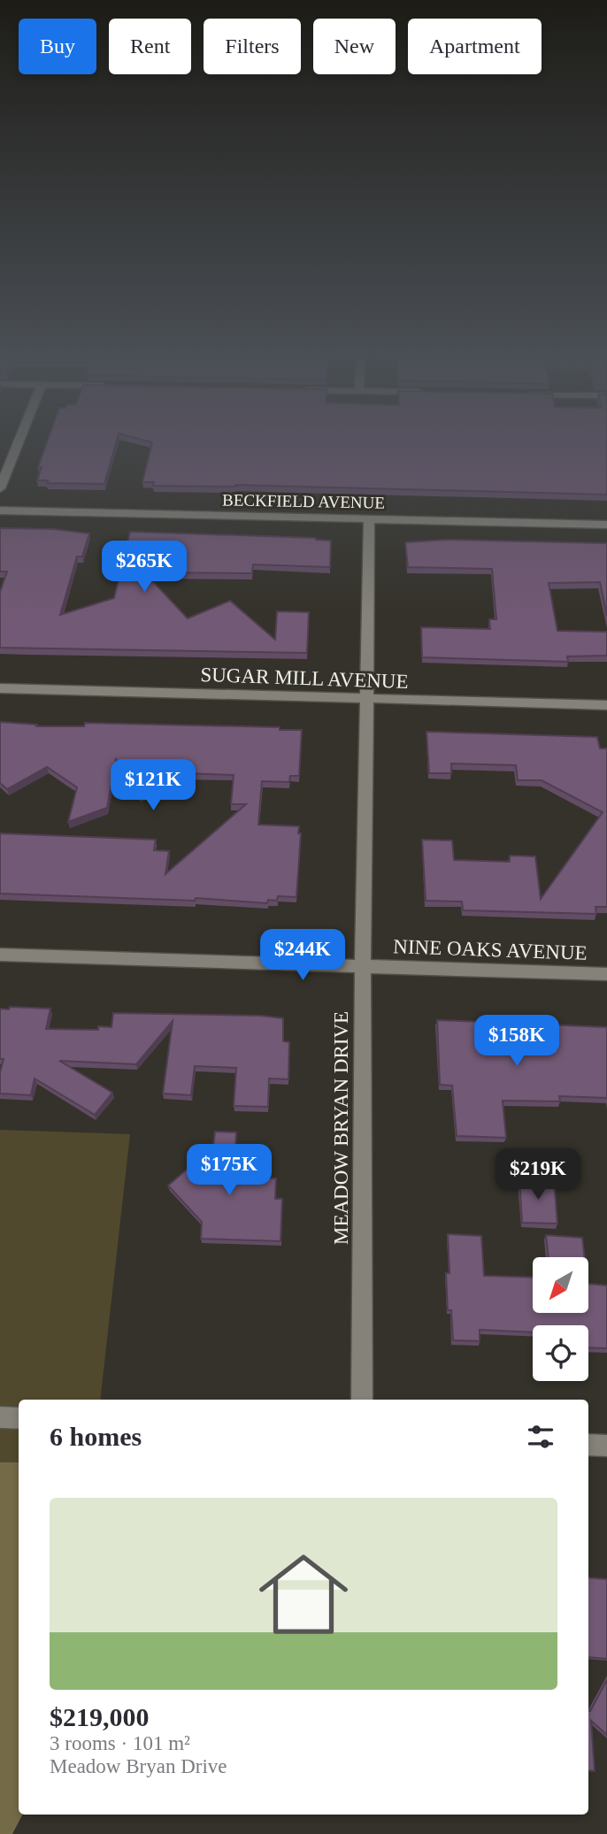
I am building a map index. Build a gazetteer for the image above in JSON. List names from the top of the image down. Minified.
{"streets":{"street":["BECKFIELD AVENUE","SUGAR MILL AVENUE","NINE OAKS AVENUE","MEADOW BRYAN DRIVE"]},"crossings":[["BECKFIELD AVENUE","MEADOW BRYAN DRIVE"],["SUGAR MILL AVENUE","MEADOW BRYAN DRIVE"],["NINE OAKS AVENUE","MEADOW BRYAN DRIVE"]],"north":"bottom left","page":{"chip":["Buy","Rent","Filters","New","Apartment"],"price":["$265K","$121K","$244K","$158K","$175K","$219K"],"heading":"6 homes","list":[{"name":"$219,000","note":"3 rooms · 101 m² · Meadow Bryan Drive"}]}}
